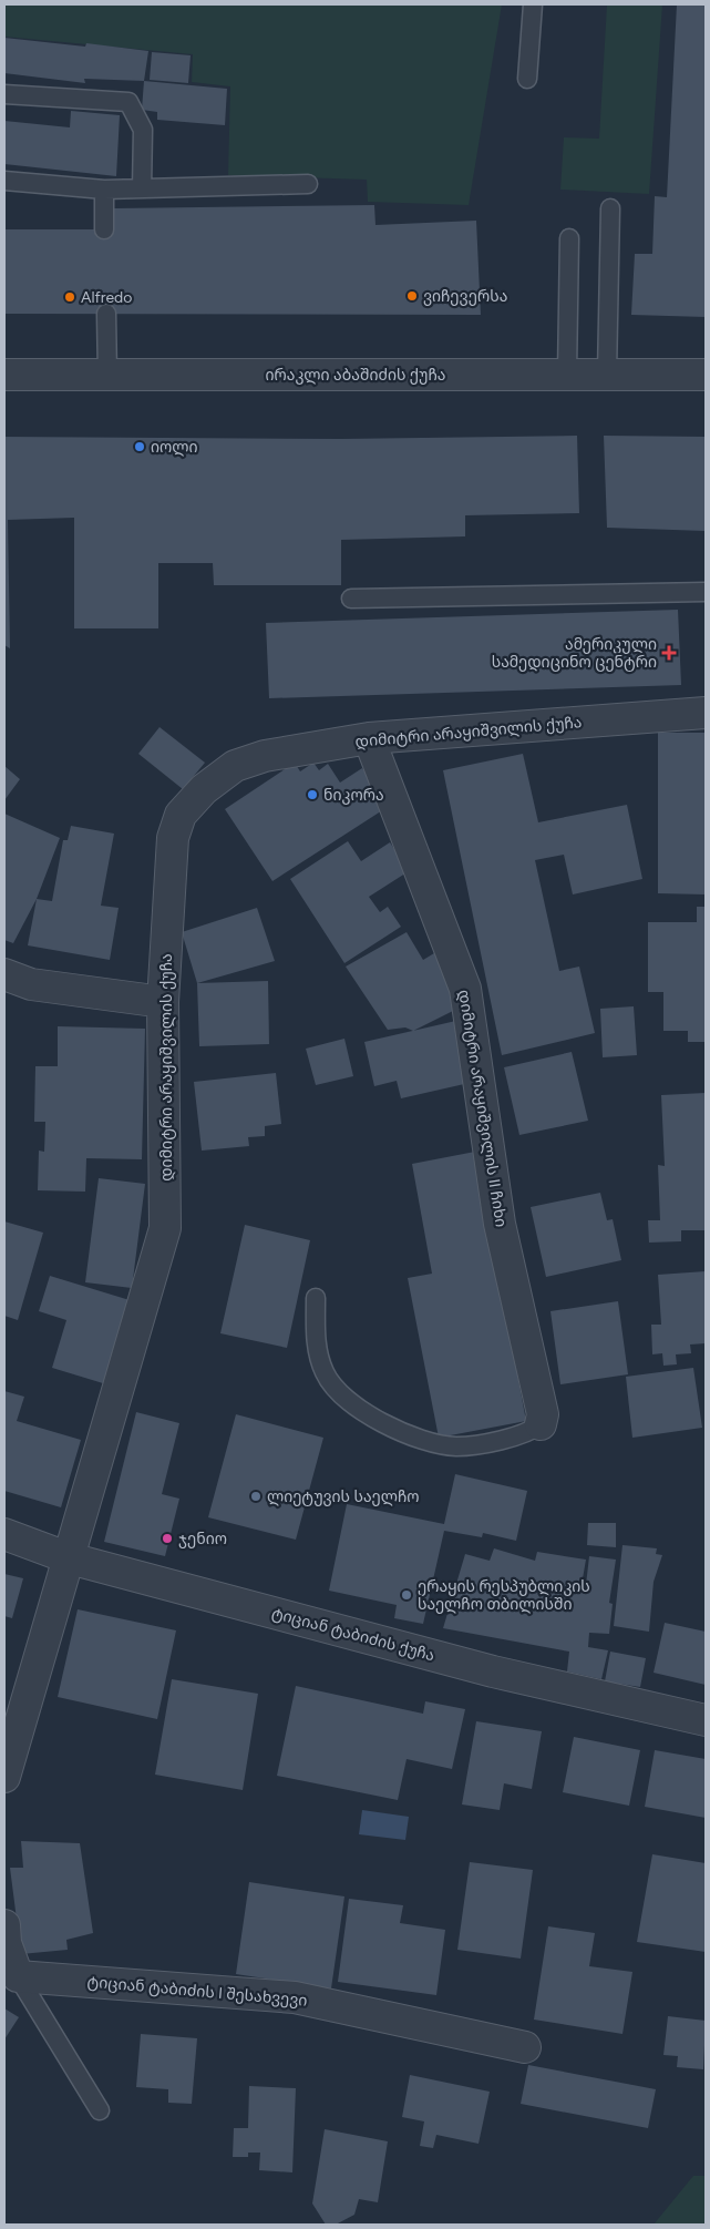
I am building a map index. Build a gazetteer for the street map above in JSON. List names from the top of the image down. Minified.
{"streets":{"street":["ირაკლი აბაშიძის ქუჩა","დიმიტრი არაყიშვილის ქუჩა","დიმიტრი არაყიშვილის II ჩიხი","ტიციან ტაბიძის ქუჩა","ტიციან ტაბიძის I შესახვევი"]},"crossings":[["დიმიტრი არაყიშვილის ქუჩა","დიმიტრი არაყიშვილის II ჩიხი"],["დიმიტრი არაყიშვილის ქუჩა","ტიციან ტაბიძის ქუჩა"]],"places":{"other":["ვიჩევერსა","Alfredo","იოლი","ნიკორა","ლიეტუვის საელჩო","ჯენიო","ერაყის რესპუბლიკის საელჩო თბილისში"],"health":["ამერიკული სამედიცინო ცენტრი"]}}
